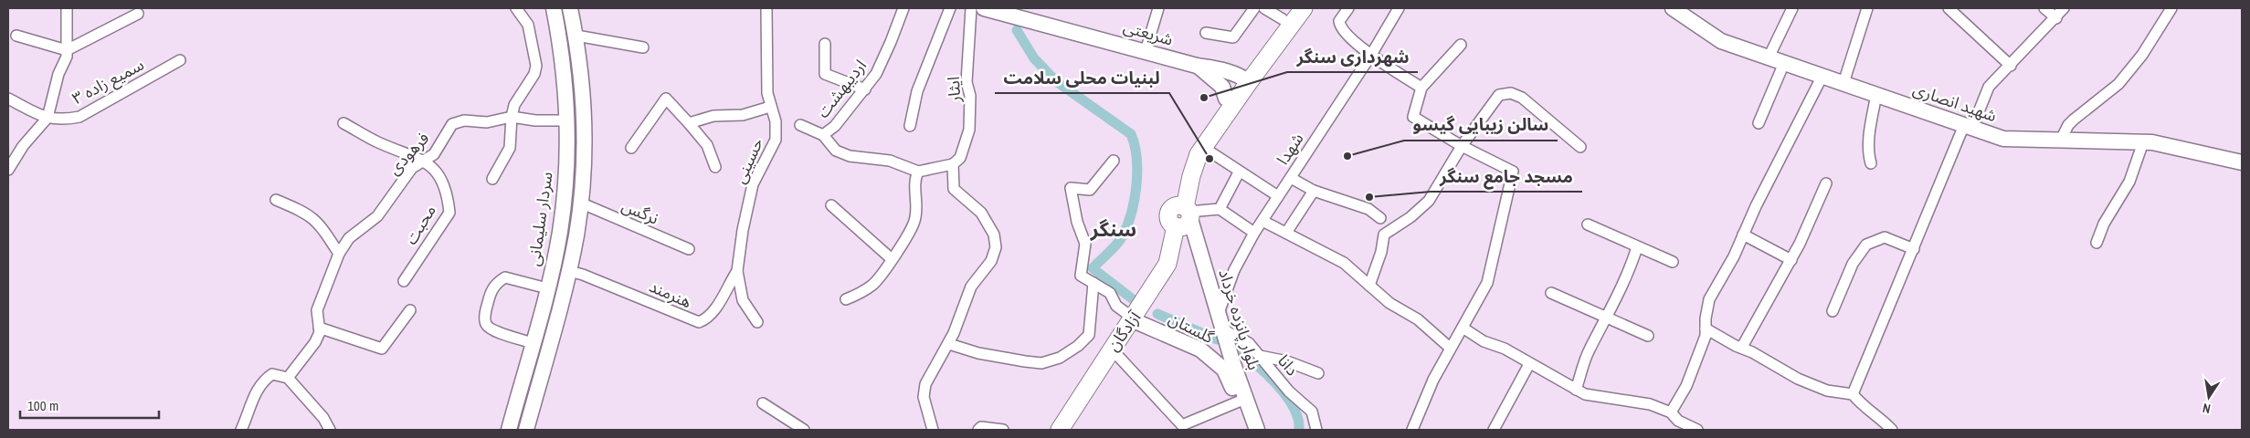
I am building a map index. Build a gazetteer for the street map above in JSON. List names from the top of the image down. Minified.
{"streets":{"main road":["آزادگان"],"street":["شریعتی","سمیع زاده ۳","اردیبهشت","ایثار","شهید انصاری","شهدا","فرهودی","حسینی","نرگس","سردار سلیمانی","محبت","هنرمند","بلوار پانزده خرداد","گلستان","دانا"]},"crossings":[["شهدا","بلوار پانزده خرداد"],["فرهودی","محبت"],["حسینی","هنرمند"],["بلوار پانزده خرداد","گلستان"],["بلوار پانزده خرداد","آزادگان"],["بلوار پانزده خرداد","دانا"],["گلستان","آزادگان"]],"districts":["سنگر"],"places":["شهرداری سنگر","سالن زیبایی گیسو","لبنیات محلی سلامت","مسجد جامع سنگر"],"scale_bar":"100 m","north":"bottom"}
